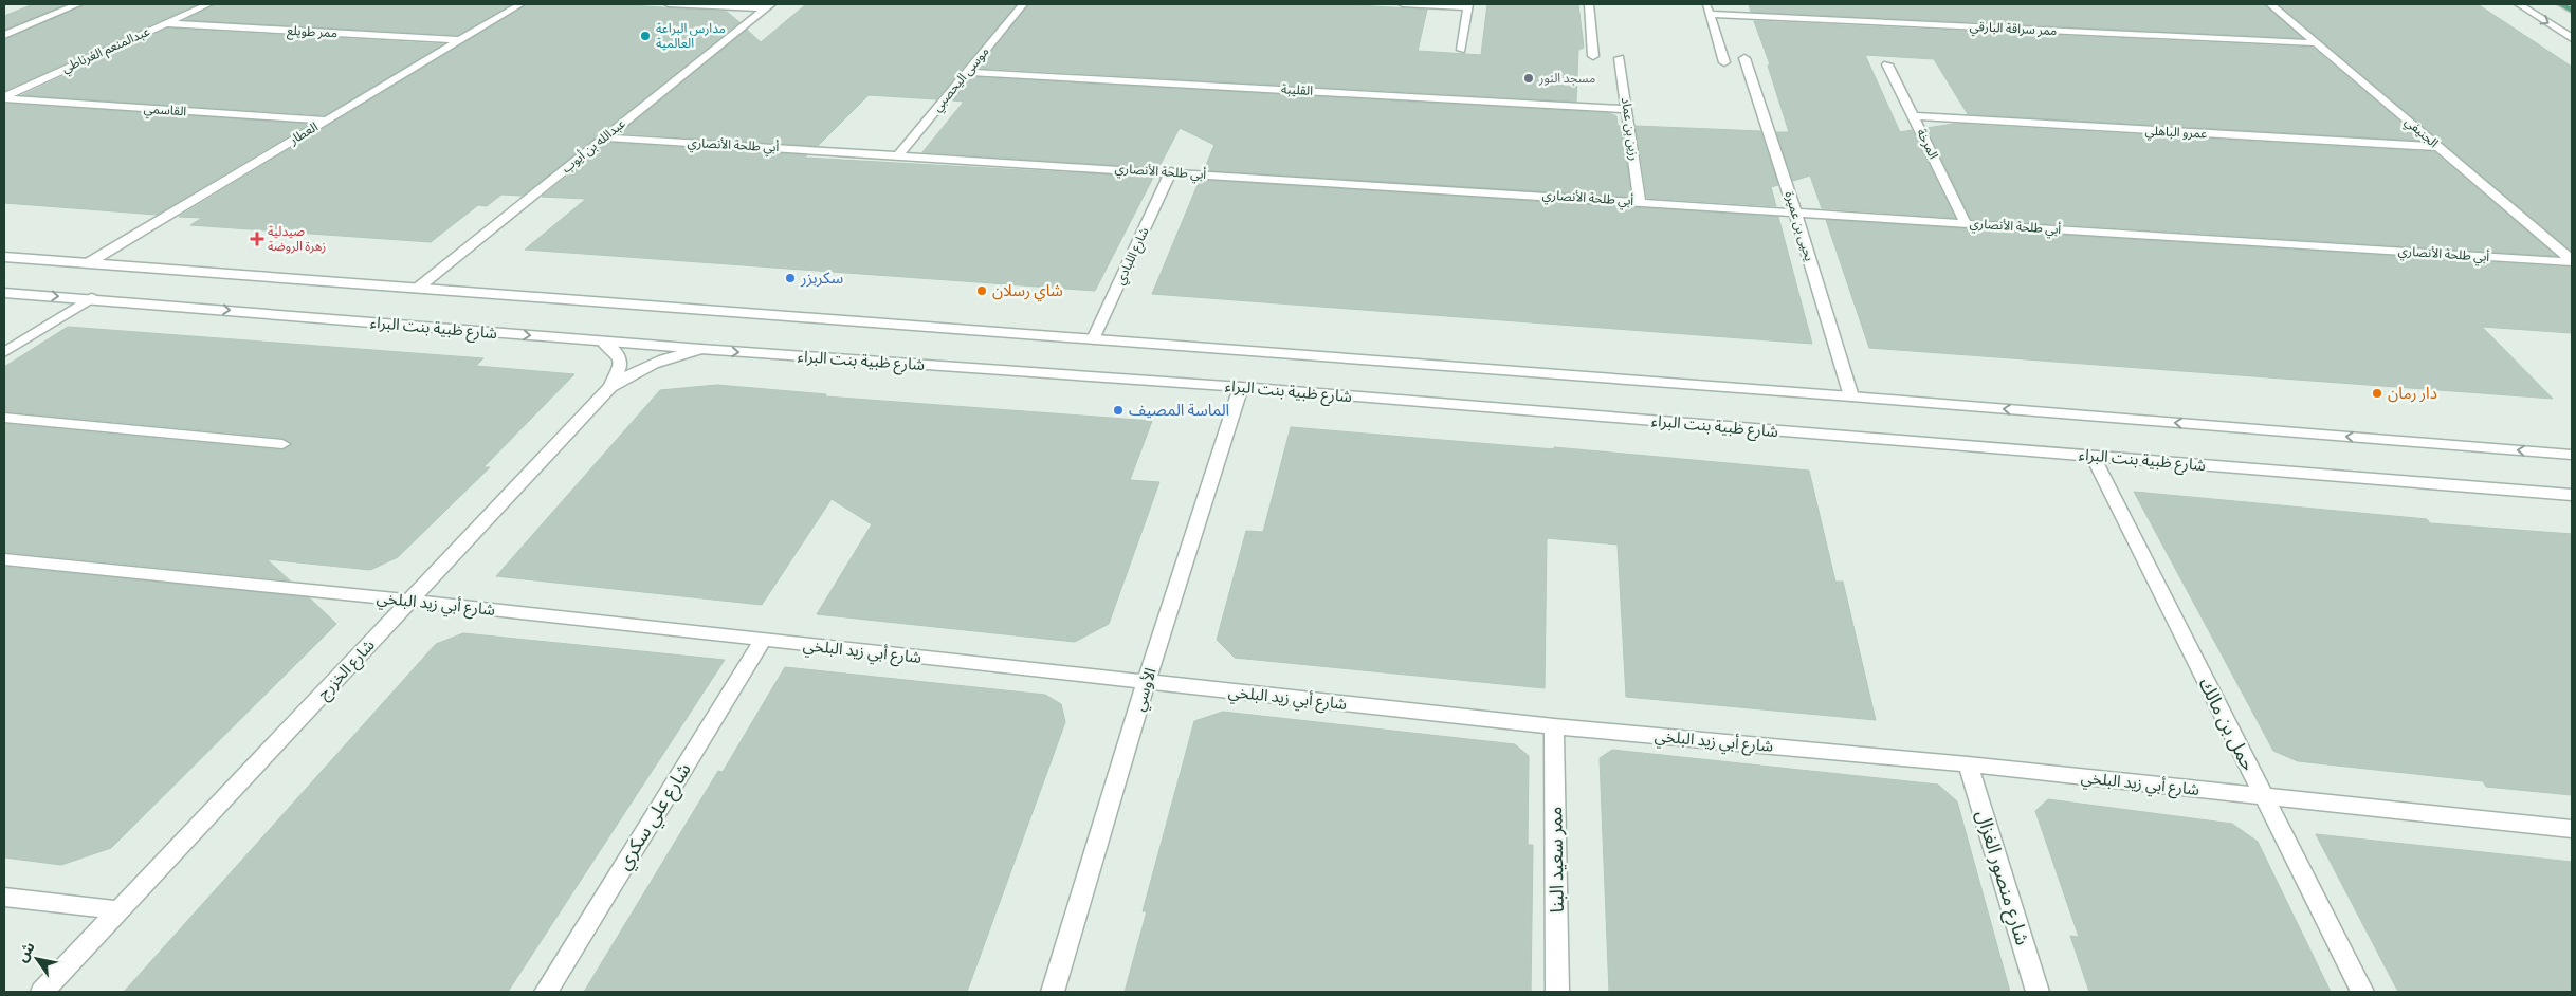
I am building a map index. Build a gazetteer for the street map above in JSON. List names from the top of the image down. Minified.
{"streets":{"street":["ممر سراقة البارقي","ممر طويلع","عبدالمنعم الغرناطي","موسى اليحصبي","القليبة","القاسمي","رزين بن عماد","عمرو الباهلي","الجنيفي","العطار","المرخة","أبي طلحة الأنصاري","عبدالله بن أيوب","يحيى بن عميرة","شارع اللبادي","شارع ظبية بنت البراء","شارع أبي زيد البلخي","شارع الخزرج","الأوسي","حمل بن مالك","شارع علي سكري","ممر سعيد البنا","شارع منصور الغزال"]},"crossings":[["ممر سراقة البارقي","الجنيفي"],["ممر طويلع","عبدالمنعم الغرناطي"],["ممر طويلع","العطار"],["عبدالمنعم الغرناطي","القاسمي"],["موسى اليحصبي","القليبة"],["موسى اليحصبي","أبي طلحة الأنصاري"],["القليبة","رزين بن عماد"],["القاسمي","العطار"],["رزين بن عماد","أبي طلحة الأنصاري"],["عمرو الباهلي","الجنيفي"],["عمرو الباهلي","المرخة"],["الجنيفي","أبي طلحة الأنصاري"],["المرخة","أبي طلحة الأنصاري"],["أبي طلحة الأنصاري","عبدالله بن أيوب"],["أبي طلحة الأنصاري","يحيى بن عميرة"],["أبي طلحة الأنصاري","شارع اللبادي"],["شارع ظبية بنت البراء","شارع الخزرج"],["شارع ظبية بنت البراء","الأوسي"],["شارع ظبية بنت البراء","حمل بن مالك"],["شارع أبي زيد البلخي","شارع الخزرج"],["شارع أبي زيد البلخي","الأوسي"],["شارع أبي زيد البلخي","حمل بن مالك"],["شارع أبي زيد البلخي","شارع علي سكري"],["شارع أبي زيد البلخي","ممر سعيد البنا"],["شارع أبي زيد البلخي","شارع منصور الغزال"]],"places":{"other":["مدارس البراعة العالمية","مسجد النور","سكربزر","شاي رسلان","دار رمان","الماسة المصيف"],"health":["صيدلية زهرة الروضة"]},"north":"top left"}
